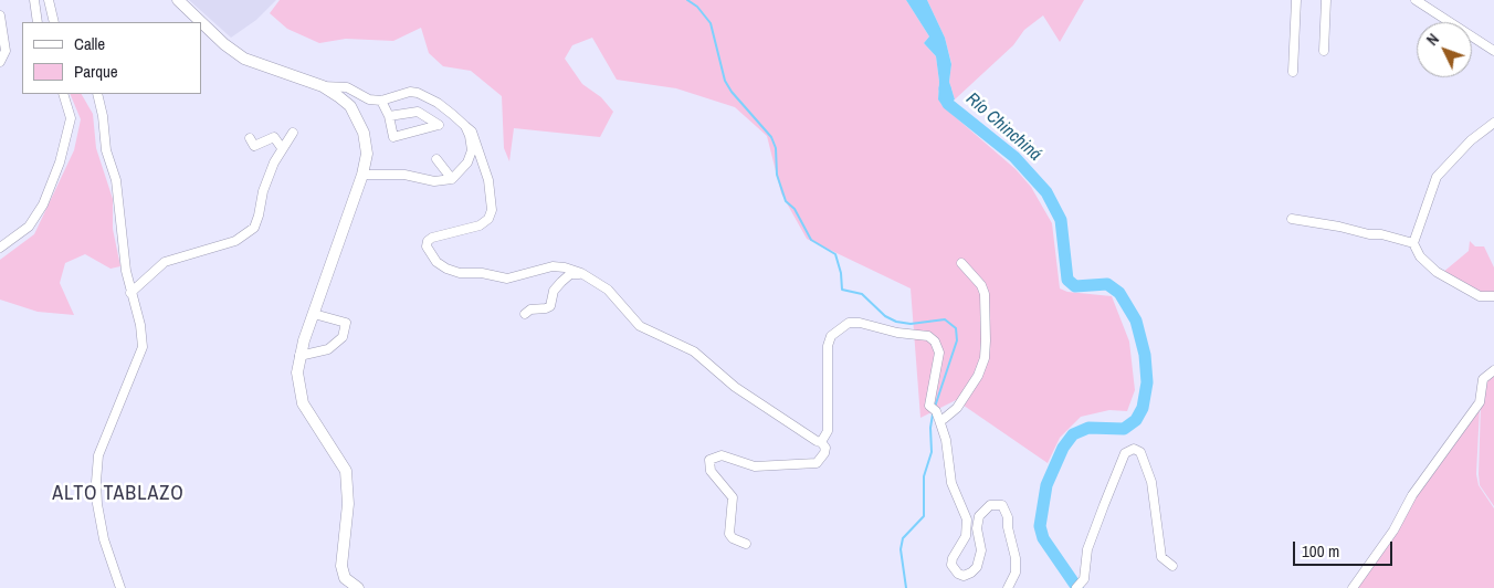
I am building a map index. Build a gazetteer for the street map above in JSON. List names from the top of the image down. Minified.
{"districts":["ALTO TABLAZO"],"water":["Río Chinchiná"],"legend":["Calle","Parque"],"scale_bar":"100 m","north":"top left"}
